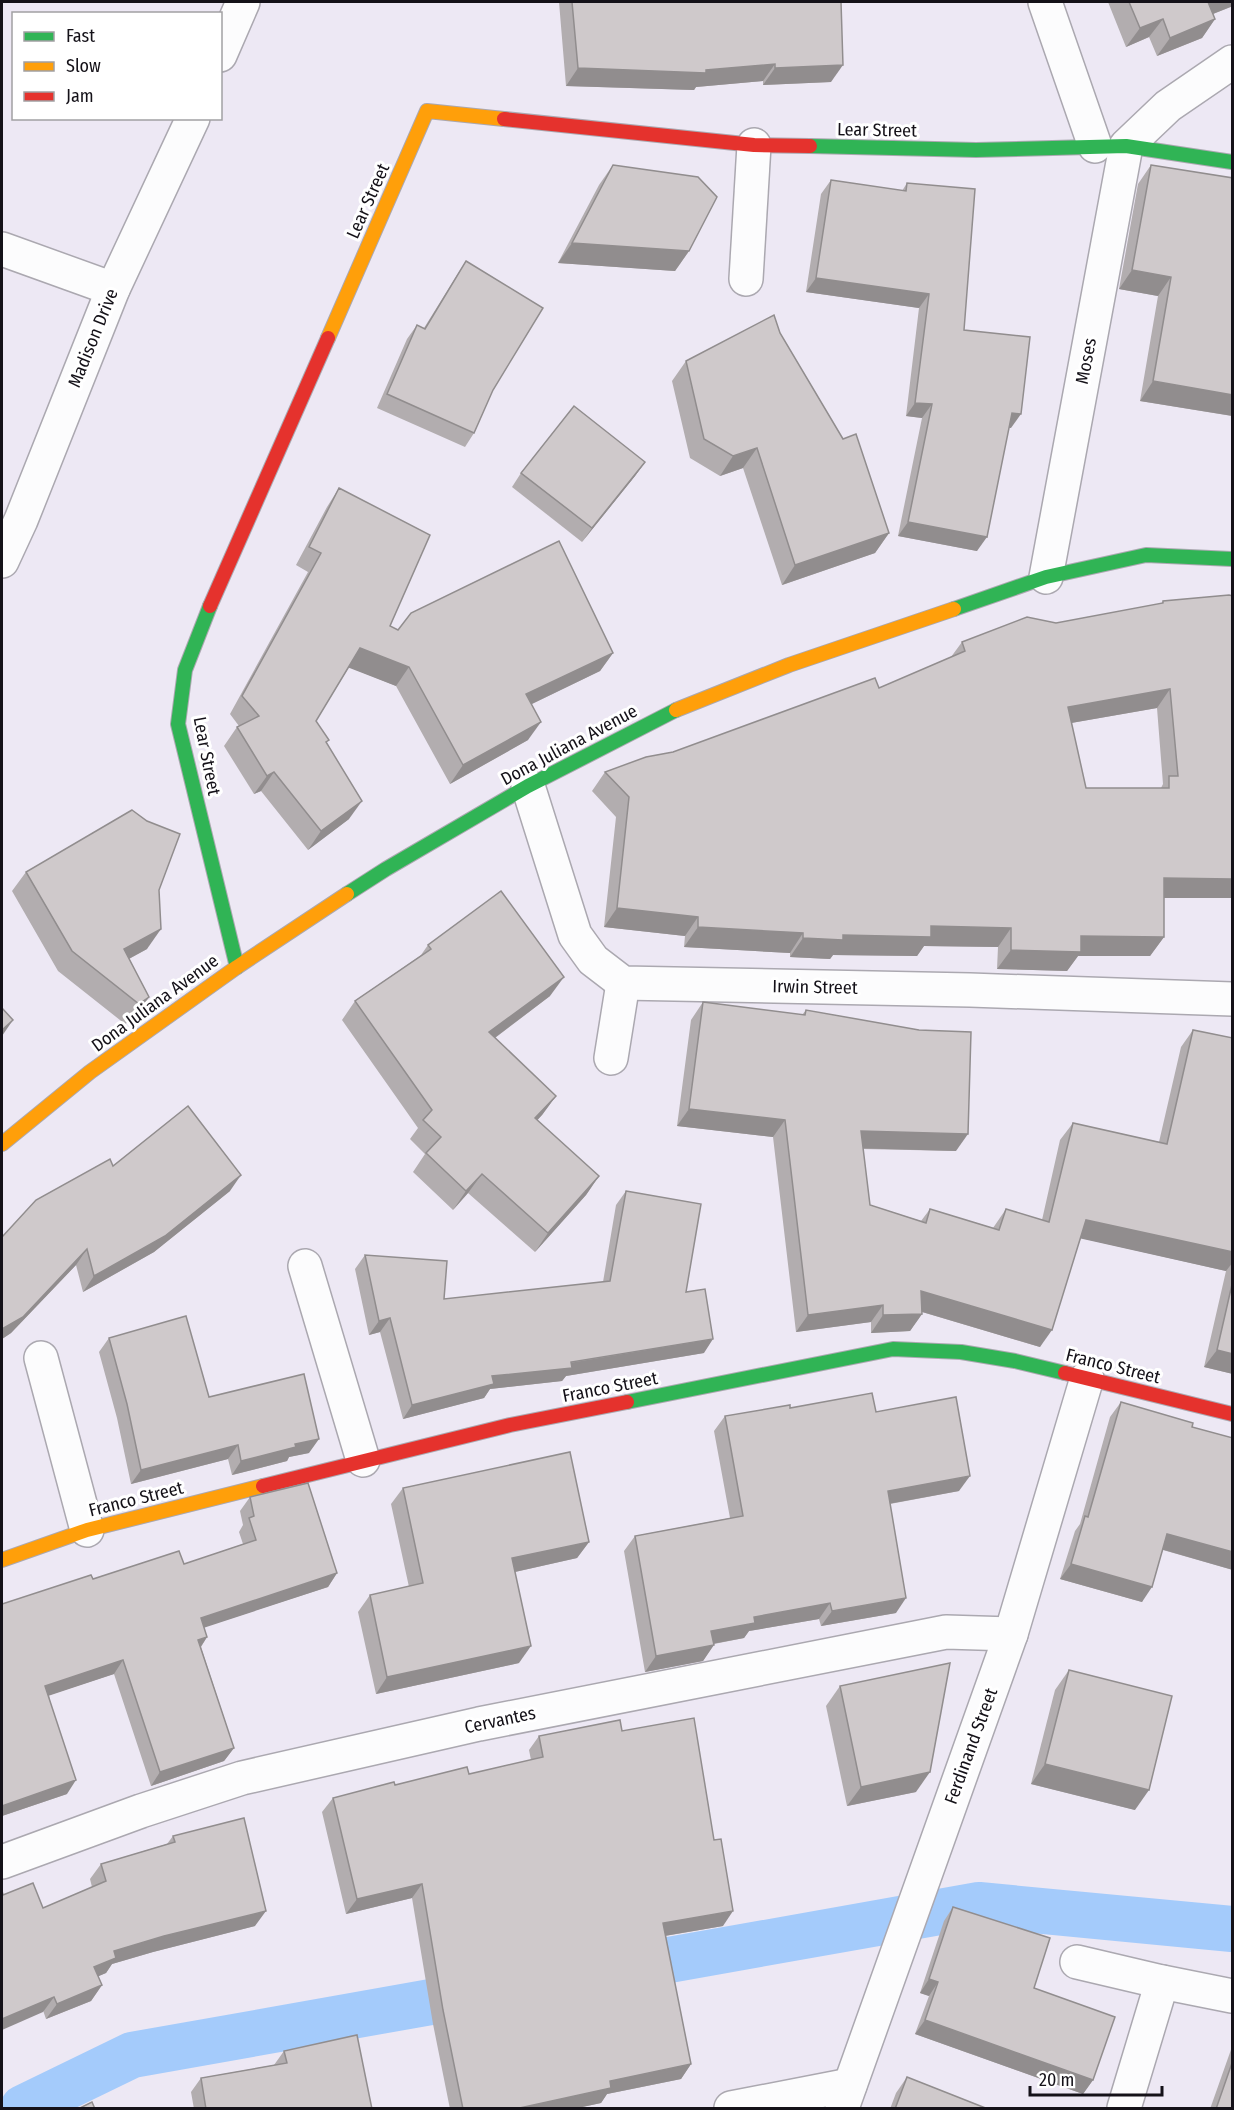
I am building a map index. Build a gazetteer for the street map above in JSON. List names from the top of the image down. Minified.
{"streets":{"street":["Lear Street","Madison Drive","Moses","Dona Juliana Avenue","Irwin Street","Franco Street","Cervantes","Ferdinand Street"]},"crossings":[["Lear Street","Moses"],["Lear Street","Dona Juliana Avenue"],["Moses","Dona Juliana Avenue"],["Franco Street","Ferdinand Street"],["Cervantes","Ferdinand Street"]],"legend":["Fast","Slow","Jam"],"scale_bar":"20 m"}
